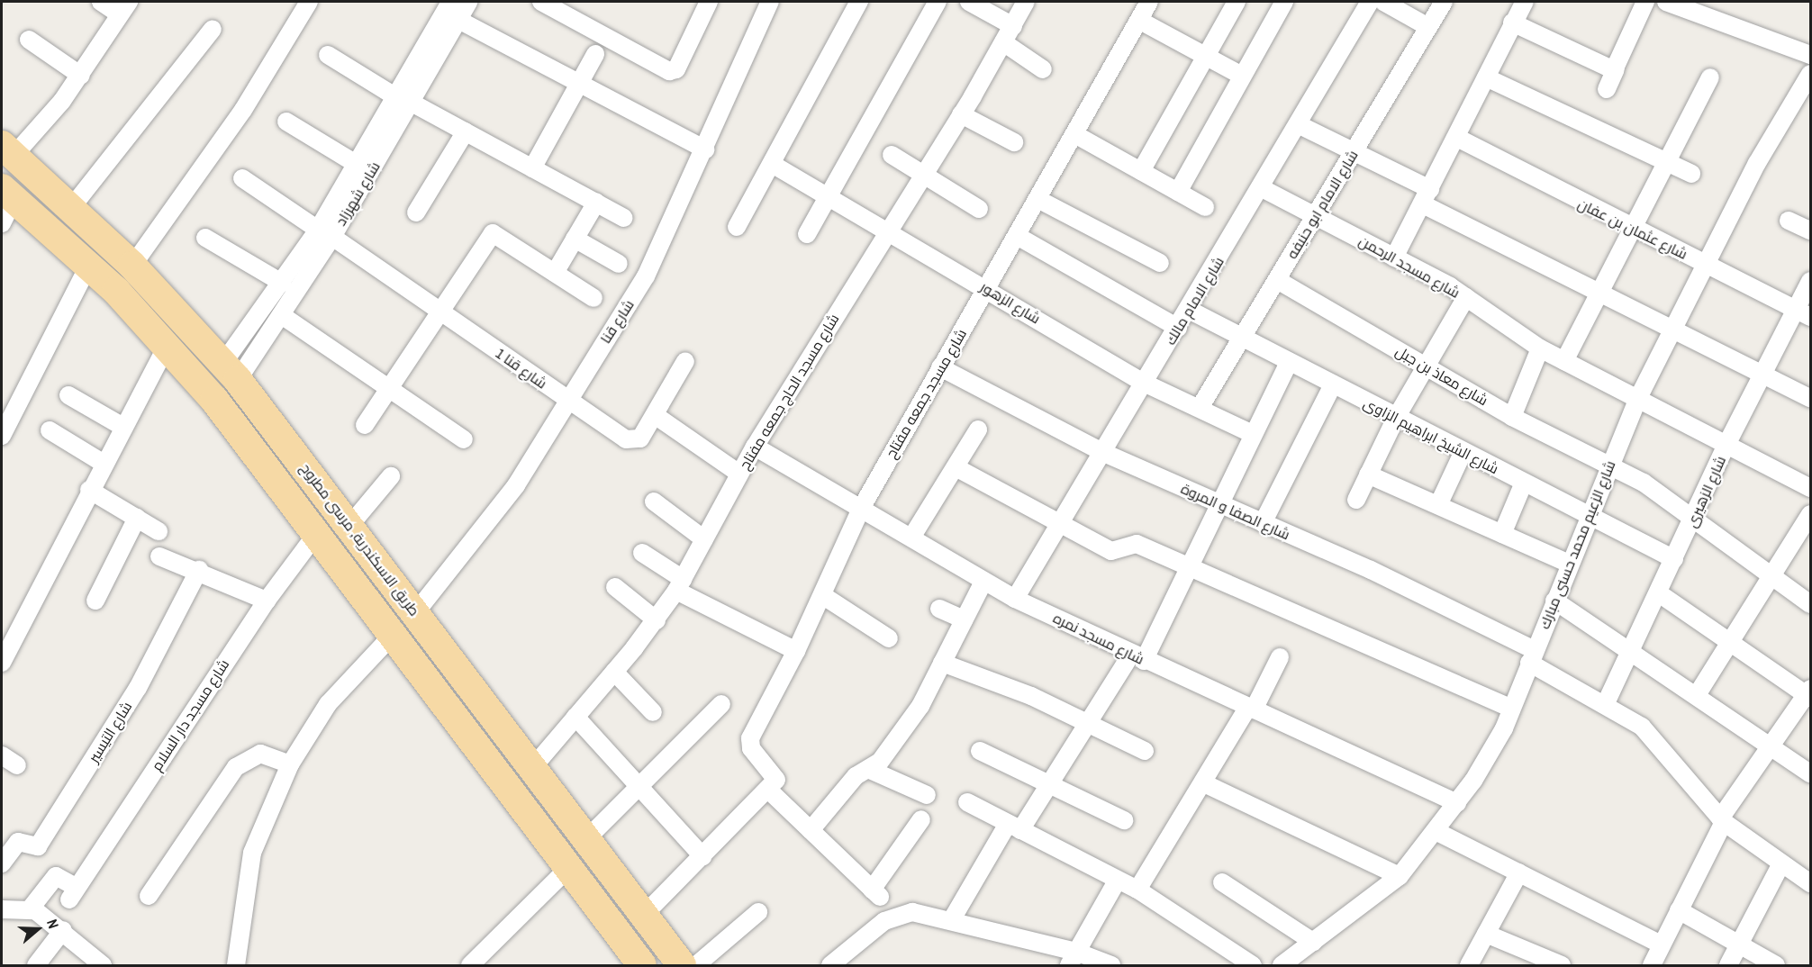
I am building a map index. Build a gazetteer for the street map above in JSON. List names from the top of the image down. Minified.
{"streets":{"main road":["طريق الاسكندرية, مرسى مطروح"],"street":["شارع شهرزاد","شارع الامام ابو حنيفه","شارع عثمان بن عفان","شارع مسجد الرحمن","شارع الامام مالك","شارع الزهور","شارع قنا","شارع قنا 1","شارع معاذ بن جبل","شارع مسجد الحاج جمعه مفتاح","شارع مسجد جمعه مفتاح","شارع الشيخ ابراهيم الزاوى","شارع الزهيرى","شارع الصفا و المروة","شارع الزعيم محمد حسنى مبارك","شارع مسجد نمره","شارع مسجد دار السلام","شارع التيسير"]},"crossings":[["شارع شهرزاد","شارع قنا 1"],["شارع شهرزاد","طريق الاسكندرية, مرسى مطروح"],["شارع الامام ابو حنيفه","شارع مسجد الرحمن"],["شارع الامام ابو حنيفه","شارع الزهور"],["شارع الامام ابو حنيفه","شارع معاذ بن جبل"],["شارع الامام ابو حنيفه","شارع الشيخ ابراهيم الزاوى"],["شارع عثمان بن عفان","شارع الزهيرى"],["شارع عثمان بن عفان","شارع الزعيم محمد حسنى مبارك"],["شارع مسجد الرحمن","شارع الامام مالك"],["شارع مسجد الرحمن","شارع الزهيرى"],["شارع مسجد الرحمن","شارع الزعيم محمد حسنى مبارك"],["شارع الامام مالك","شارع الزهور"],["شارع الامام مالك","شارع الشيخ ابراهيم الزاوى"],["شارع الامام مالك","شارع الصفا و المروة"],["شارع الامام مالك","شارع مسجد نمره"],["شارع الزهور","شارع مسجد الحاج جمعه مفتاح"],["شارع الزهور","شارع مسجد جمعه مفتاح"],["شارع قنا","شارع قنا 1"],["شارع قنا","طريق الاسكندرية, مرسى مطروح"],["شارع معاذ بن جبل","شارع الزهيرى"],["شارع معاذ بن جبل","شارع الزعيم محمد حسنى مبارك"],["شارع مسجد الحاج جمعه مفتاح","طريق الاسكندرية, مرسى مطروح"],["شارع مسجد الحاج جمعه مفتاح","شارع مسجد نمره"],["شارع مسجد جمعه مفتاح","شارع الصفا و المروة"],["شارع مسجد جمعه مفتاح","شارع مسجد نمره"],["شارع الشيخ ابراهيم الزاوى","شارع الزهيرى"],["شارع الشيخ ابراهيم الزاوى","شارع الزعيم محمد حسنى مبارك"],["شارع الزهيرى","شارع الصفا و المروة"],["شارع الصفا و المروة","شارع الزعيم محمد حسنى مبارك"],["طريق الاسكندرية, مرسى مطروح","شارع مسجد دار السلام"],["شارع الزعيم محمد حسنى مبارك","شارع مسجد نمره"]],"north":"right"}
